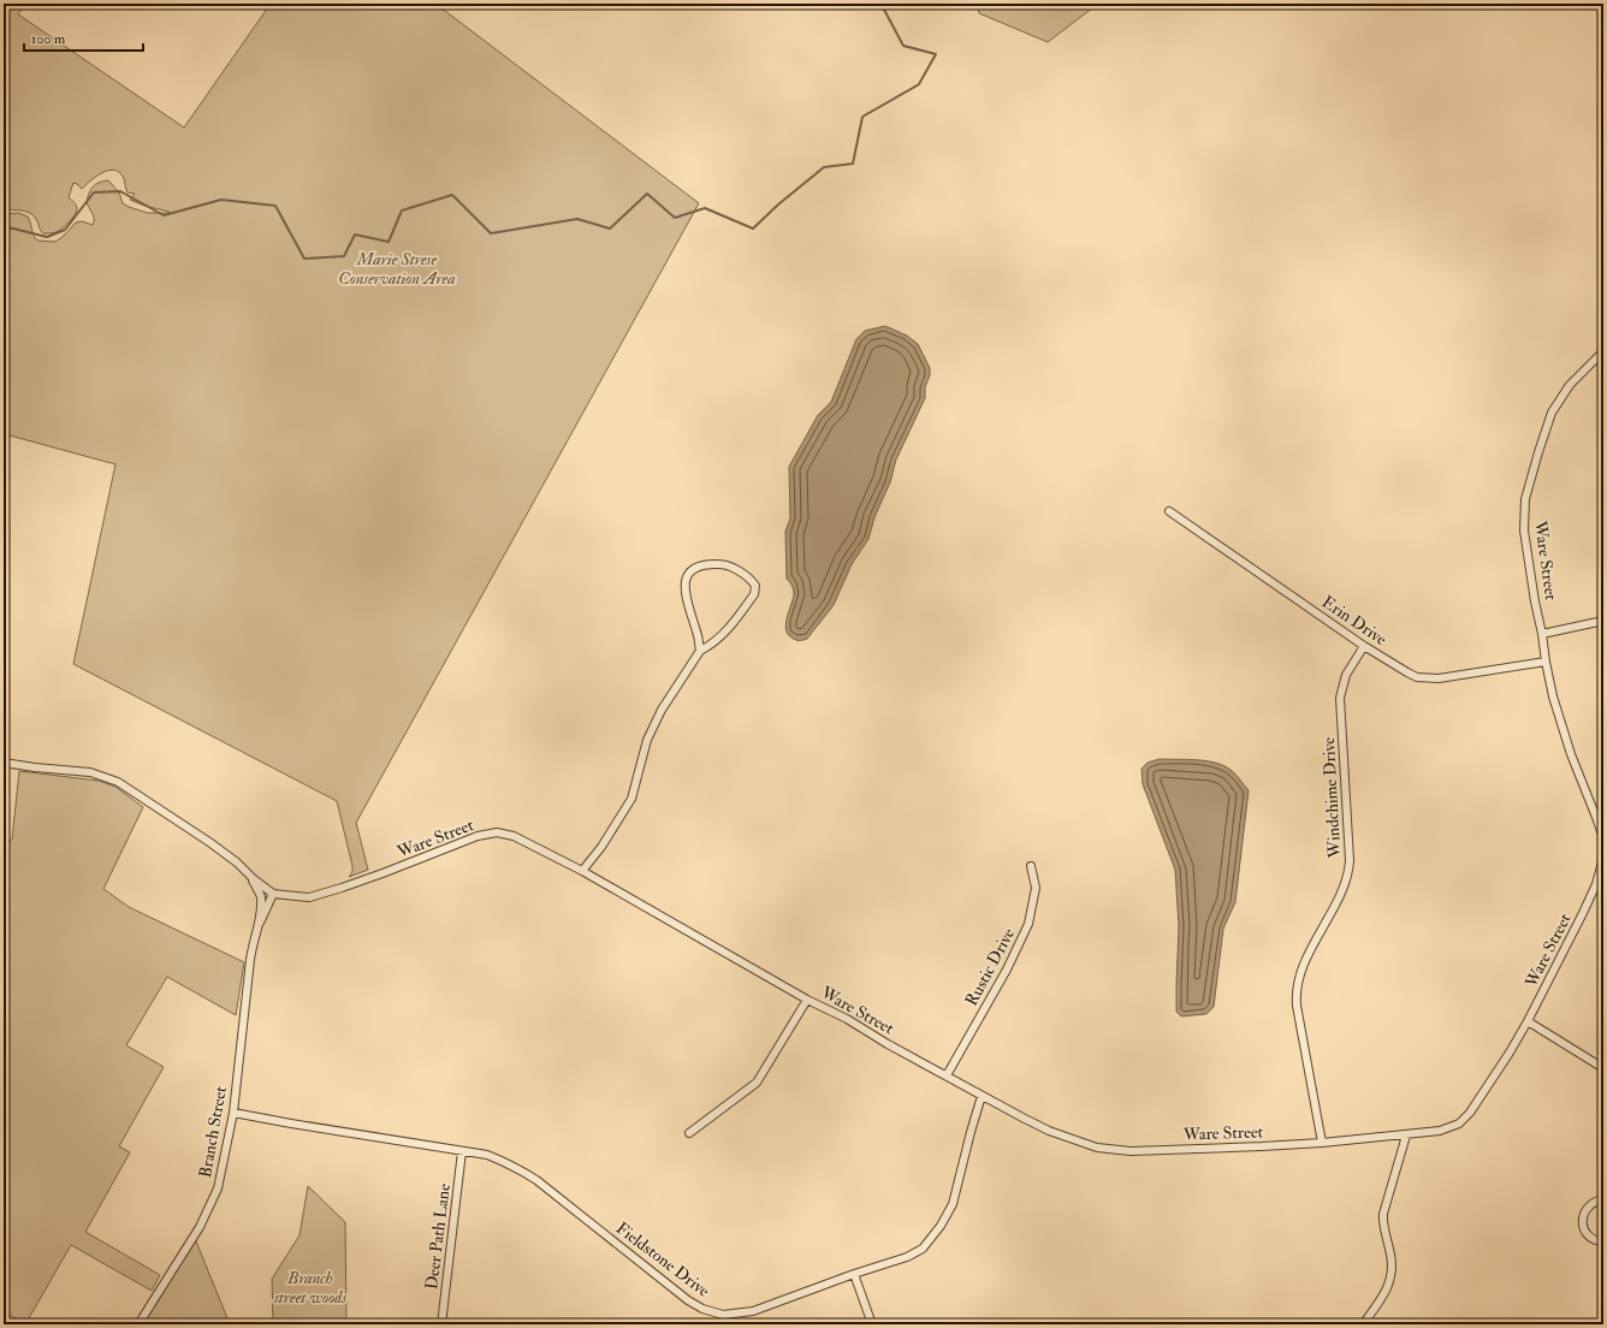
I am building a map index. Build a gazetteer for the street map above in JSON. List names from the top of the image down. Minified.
{"streets":{"street":["Ware Street","Erin Drive","Windchime Drive","Rustic Drive","Branch Street","Deer Path Lane","Fieldstone Drive"]},"crossings":[["Ware Street","Erin Drive"],["Ware Street","Windchime Drive"],["Ware Street","Rustic Drive"],["Ware Street","Branch Street"],["Ware Street","Fieldstone Drive"],["Erin Drive","Windchime Drive"],["Branch Street","Fieldstone Drive"],["Deer Path Lane","Fieldstone Drive"]],"parks":["Marie Strese Conservation Area","Branch street woods"],"scale_bar":"100 m"}
